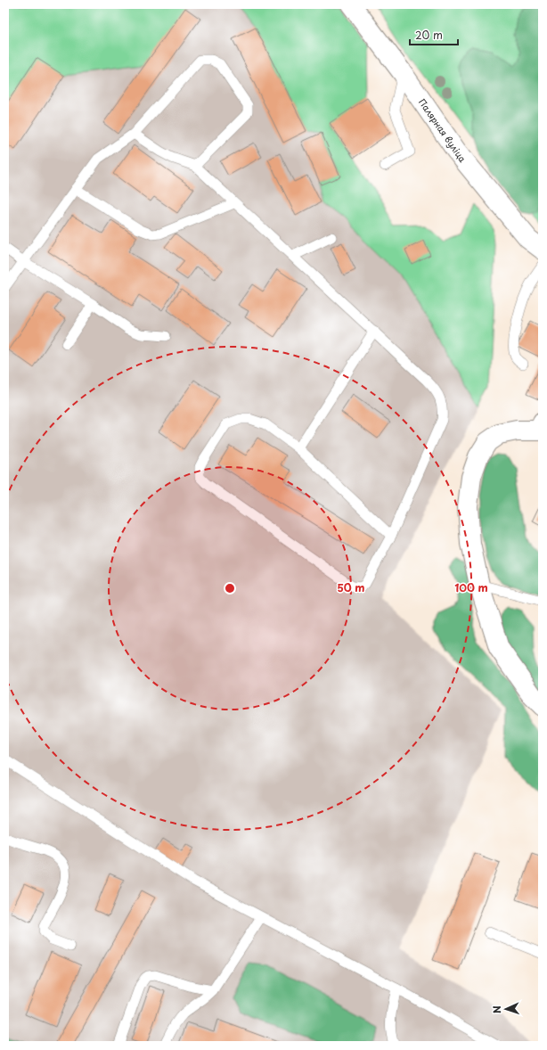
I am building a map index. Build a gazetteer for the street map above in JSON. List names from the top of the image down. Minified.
{"streets":{"street":["Палярная вуліца"]},"scale_bar":"20 m","north":"left","rings":["50 m","100 m"]}
